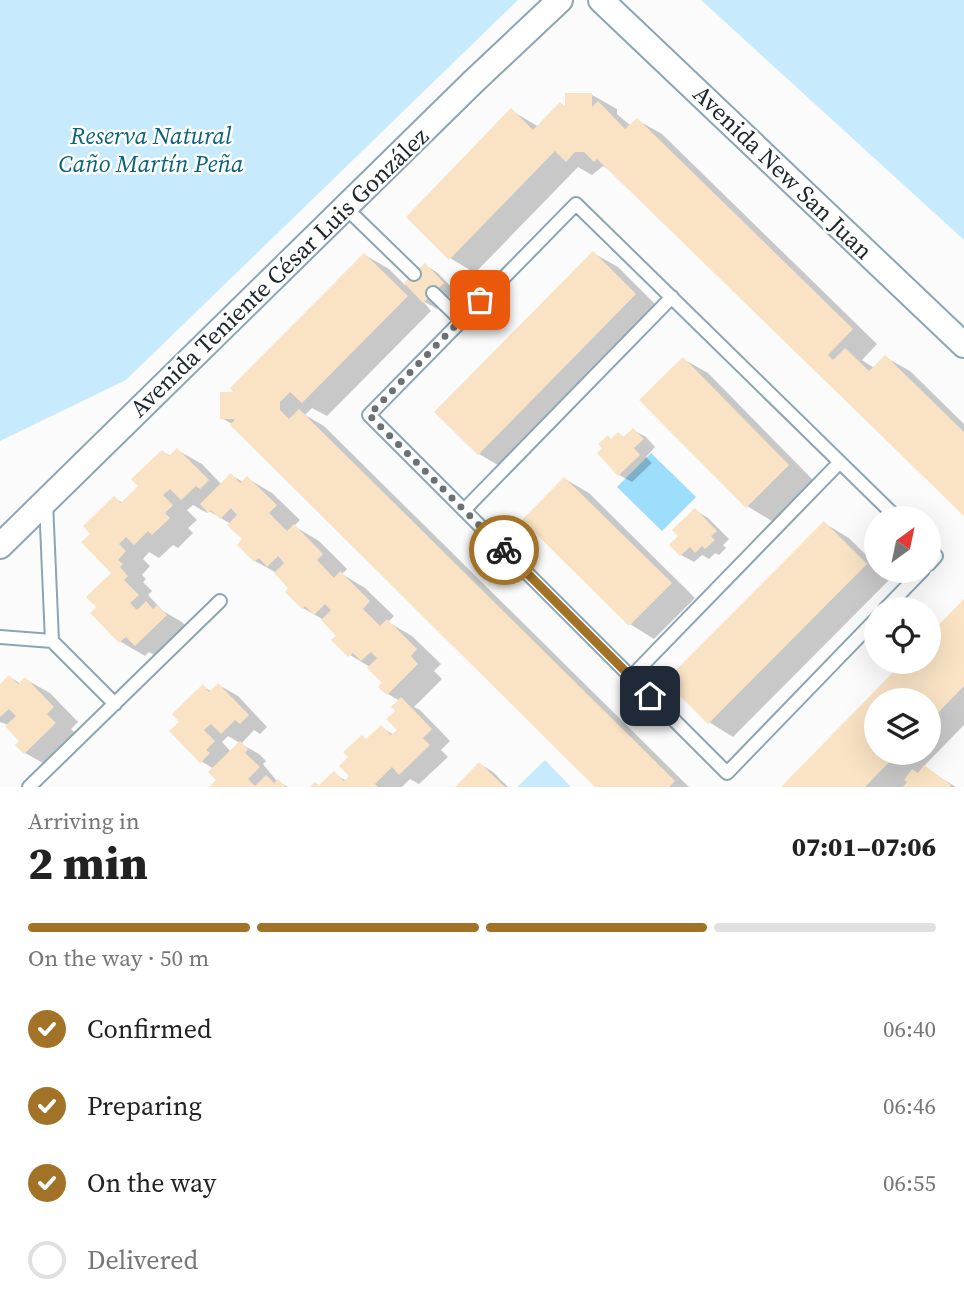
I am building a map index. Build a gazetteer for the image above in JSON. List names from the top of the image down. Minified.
{"streets":{"street":["Avenida New San Juan","Avenida Teniente César Luis González"]},"parks":["Reserva Natural Caño Martín Peña"],"north":"top right","page":{"heading":["2 min","Arriving in","07:01–07:06"],"bar":"On the way · 50 m","list":[["Confirmed","06:40"],["Preparing","06:46"],["On the way","06:55"],"Delivered"]}}
